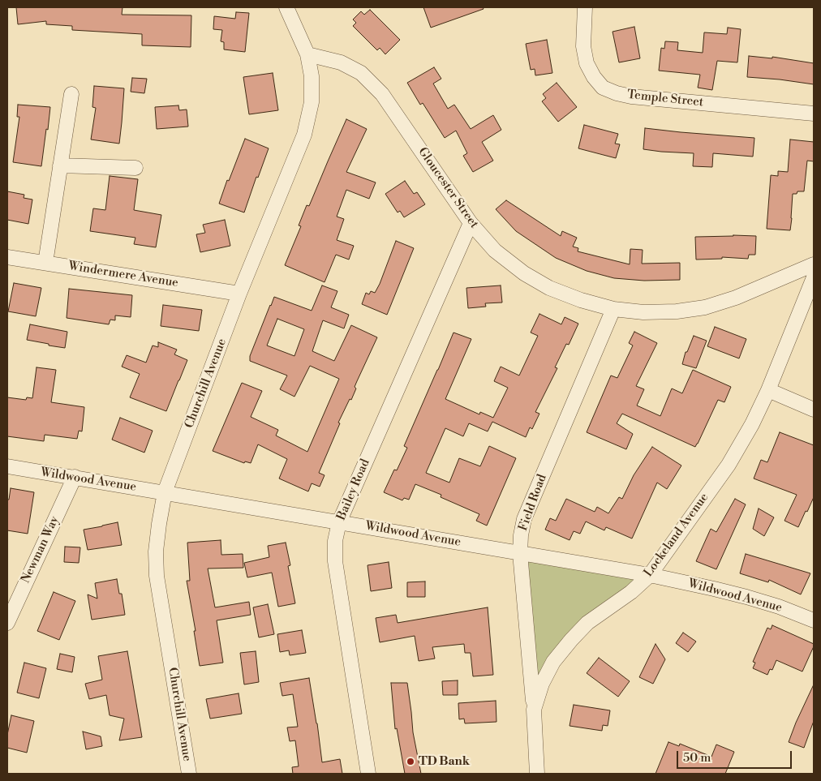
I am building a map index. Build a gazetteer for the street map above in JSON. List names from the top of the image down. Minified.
{"streets":{"street":["Temple Street","Gloucester Street","Windermere Avenue","Churchill Avenue","Wildwood Avenue","Bailey Road","Field Road","Lockeland Avenue","Newman Way"]},"crossings":[["Gloucester Street","Churchill Avenue"],["Gloucester Street","Bailey Road"],["Gloucester Street","Field Road"],["Windermere Avenue","Churchill Avenue"],["Churchill Avenue","Wildwood Avenue"],["Wildwood Avenue","Bailey Road"],["Wildwood Avenue","Field Road"],["Wildwood Avenue","Lockeland Avenue"],["Wildwood Avenue","Newman Way"],["Field Road","Lockeland Avenue"]],"places":["TD Bank"],"scale_bar":"50 m"}
